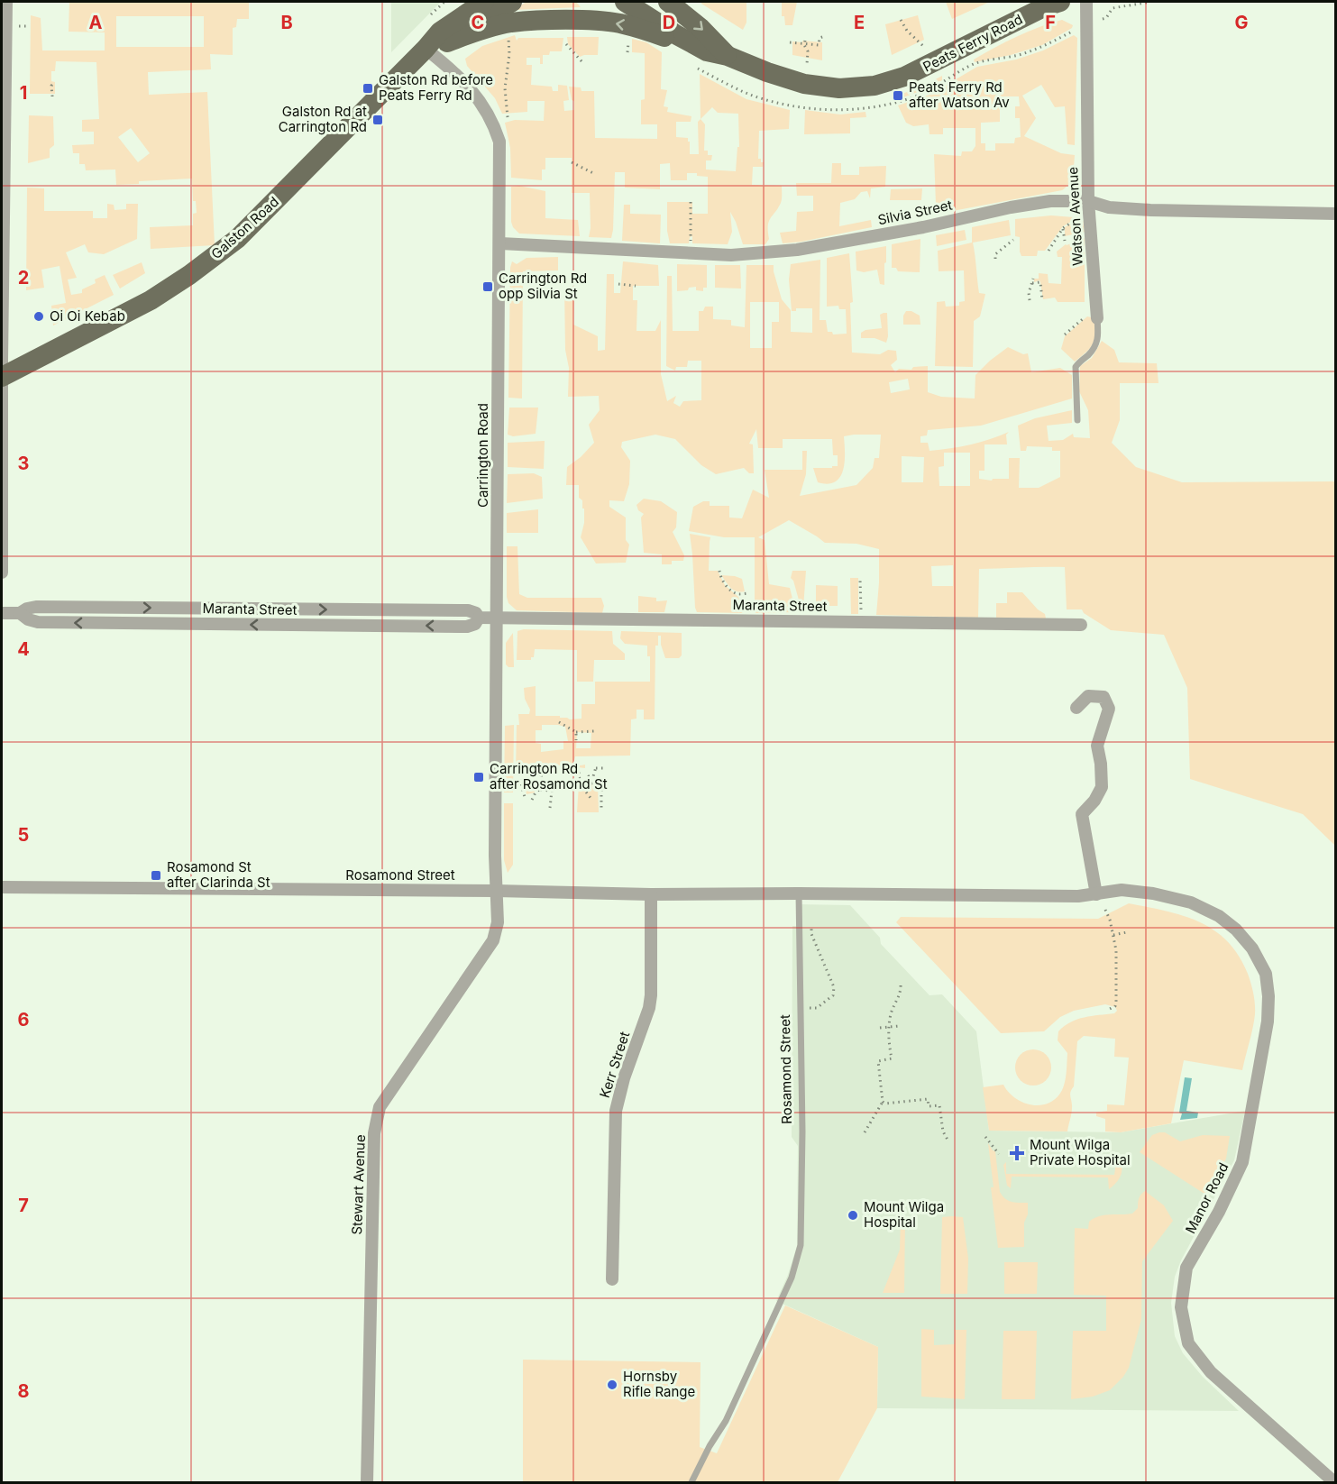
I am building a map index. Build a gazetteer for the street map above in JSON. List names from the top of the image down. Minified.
{"streets":{"main road":["Peats Ferry Road","Galston Road"],"street":["Silvia Street","Watson Avenue","Carrington Road","Maranta Street","Rosamond Street","Kerr Street","Stewart Avenue","Manor Road"]},"crossings":[["Silvia Street","Watson Avenue"],["Silvia Street","Carrington Road"],["Galston Road","Carrington Road"],["Carrington Road","Maranta Street"],["Carrington Road","Rosamond Street"],["Carrington Road","Stewart Avenue"],["Rosamond Street","Kerr Street"],["Rosamond Street","Stewart Avenue"],["Rosamond Street","Manor Road"]],"places":{"transit":["Galston Rd before Peats Ferry Rd","Peats Ferry Rd after Watson Av","Galston Rd at Carrington Rd","Carrington Rd opp Silvia St","Carrington Rd after Rosamond St","Rosamond St after Clarinda St"],"other":["Oi Oi Kebab","Mount Wilga Hospital","Hornsby Rifle Range"],"health":["Mount Wilga Private Hospital"]},"grid":{"columns":["A","B","C","D","E","F","G"],"rows":["1","2","3","4","5","6","7","8"]}}
